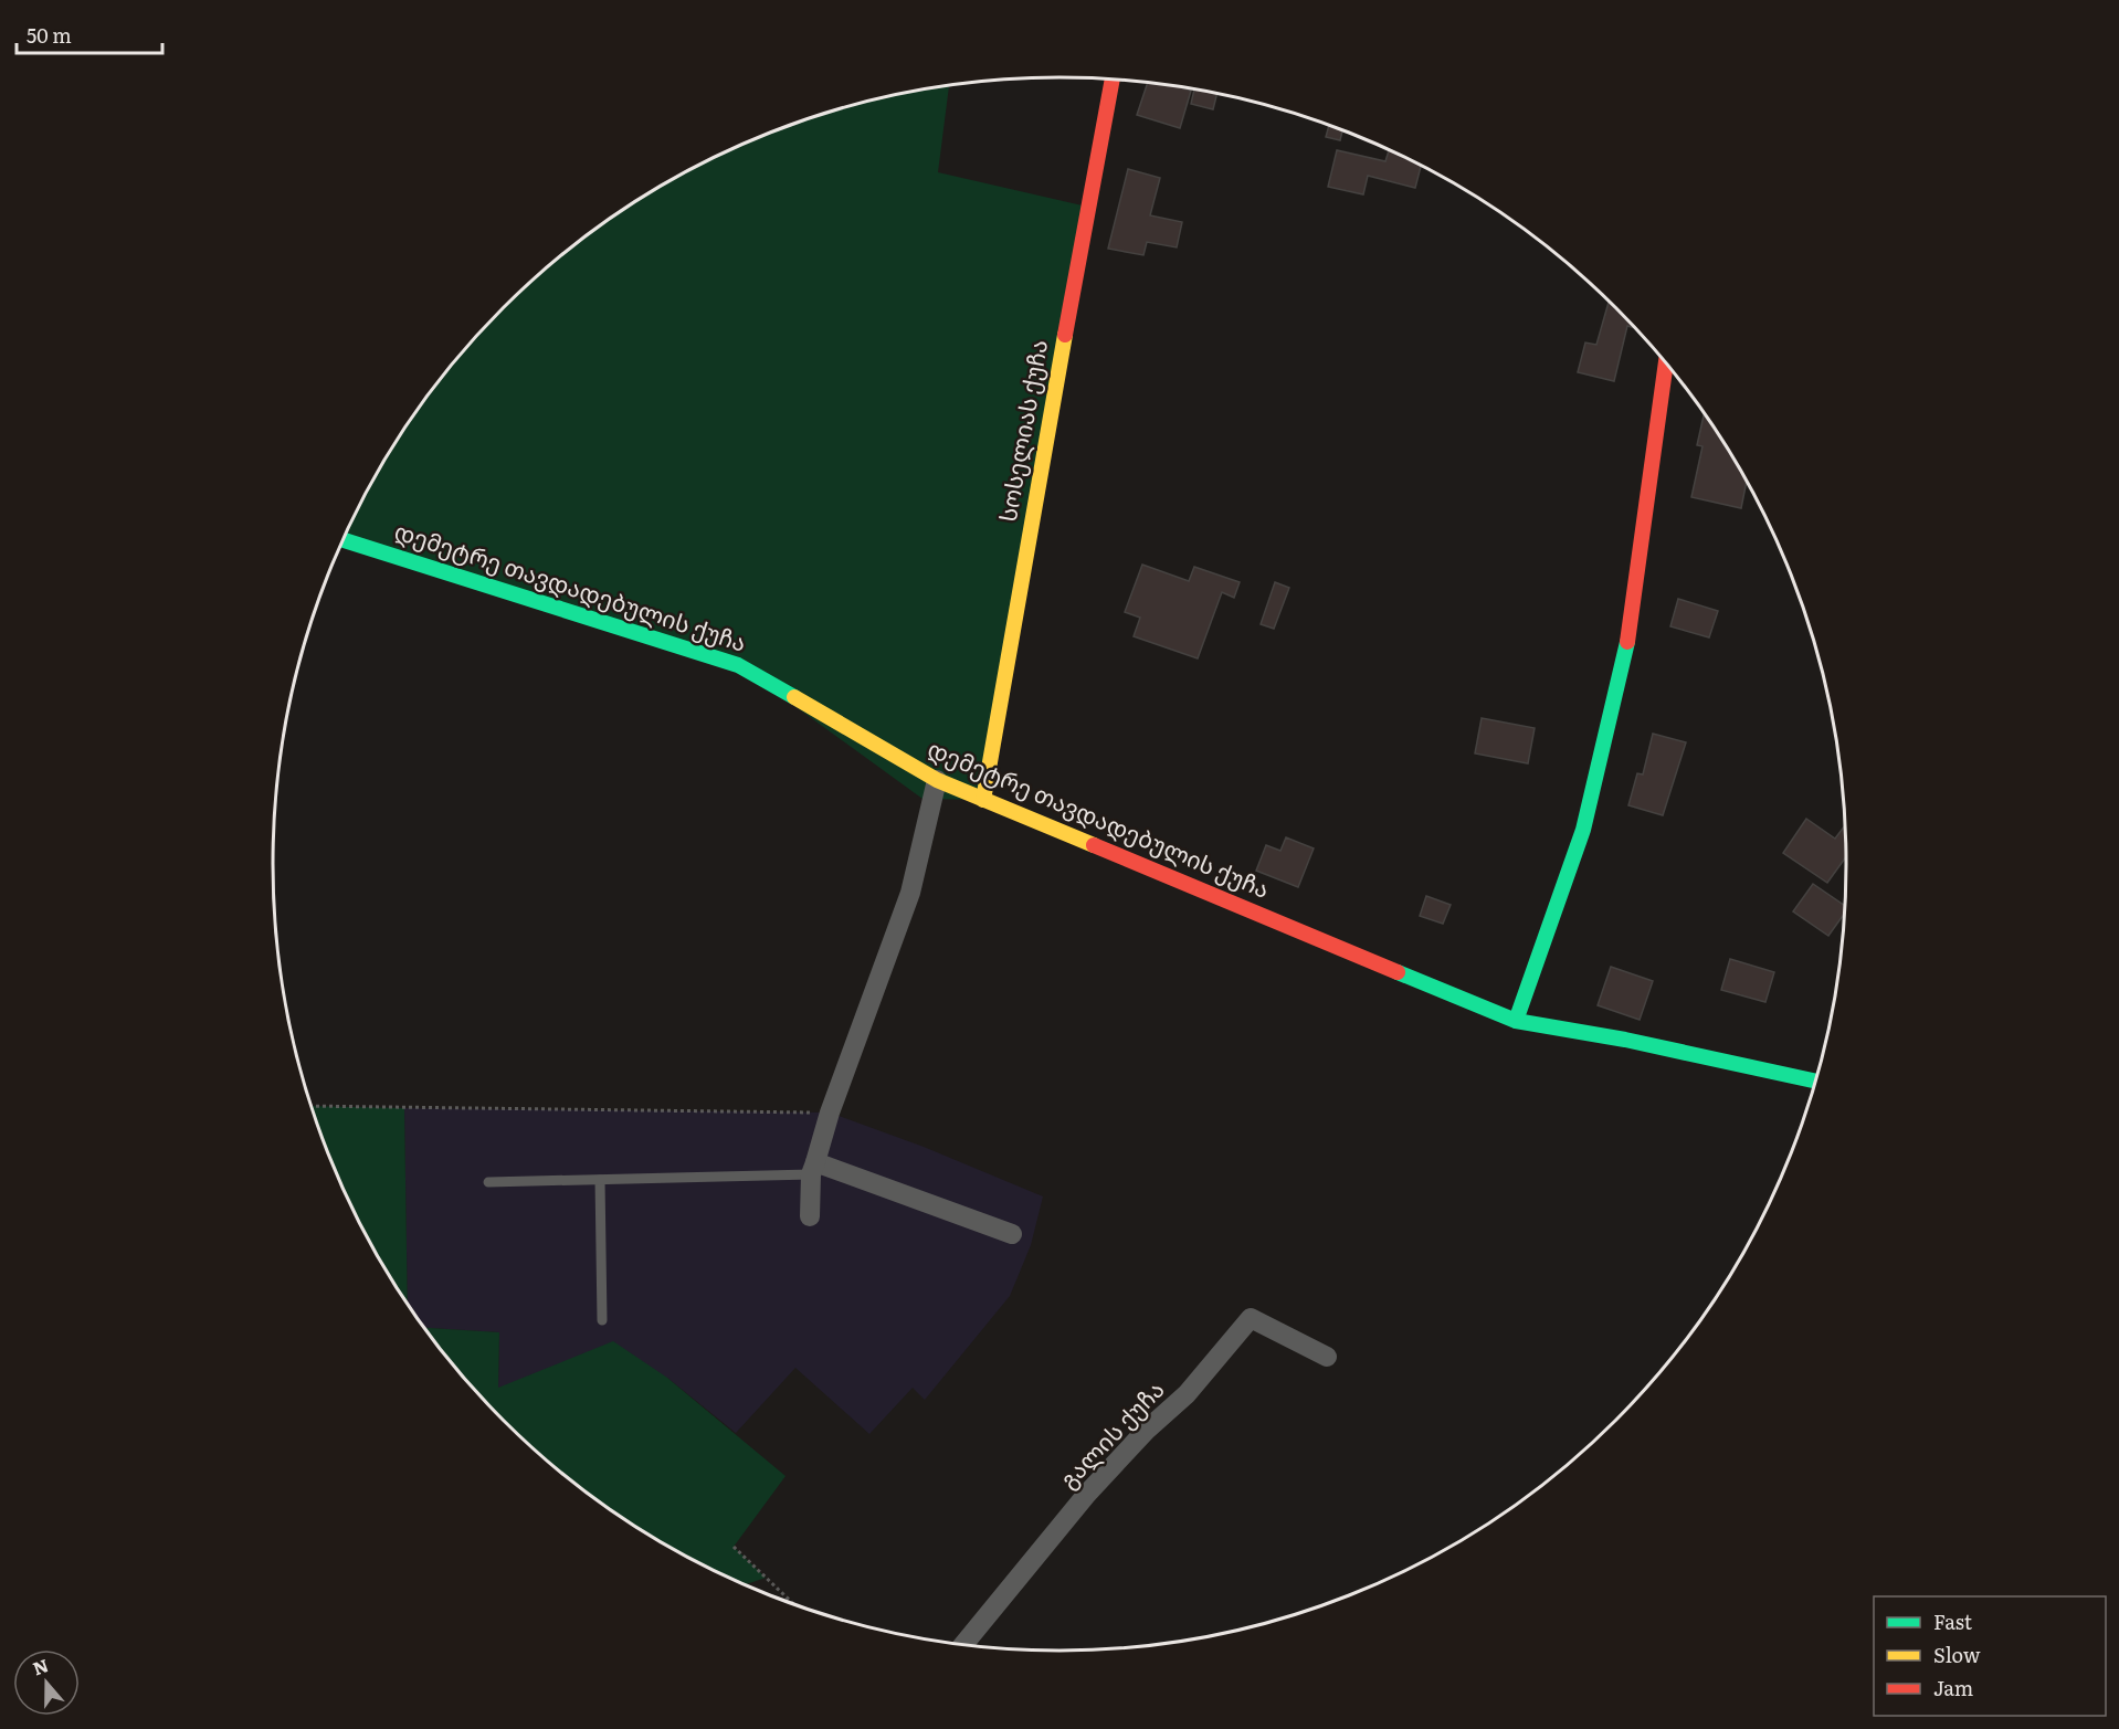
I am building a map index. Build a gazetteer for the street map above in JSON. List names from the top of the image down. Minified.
{"streets":{"street":["სოსელიას ქუჩა","დემეტრე თავდადებულის ქუჩა","გალის ქუჩა"]},"crossings":[["სოსელიას ქუჩა","დემეტრე თავდადებულის ქუჩა"]],"legend":["Fast","Slow","Jam"],"scale_bar":"50 m","north":"top"}
